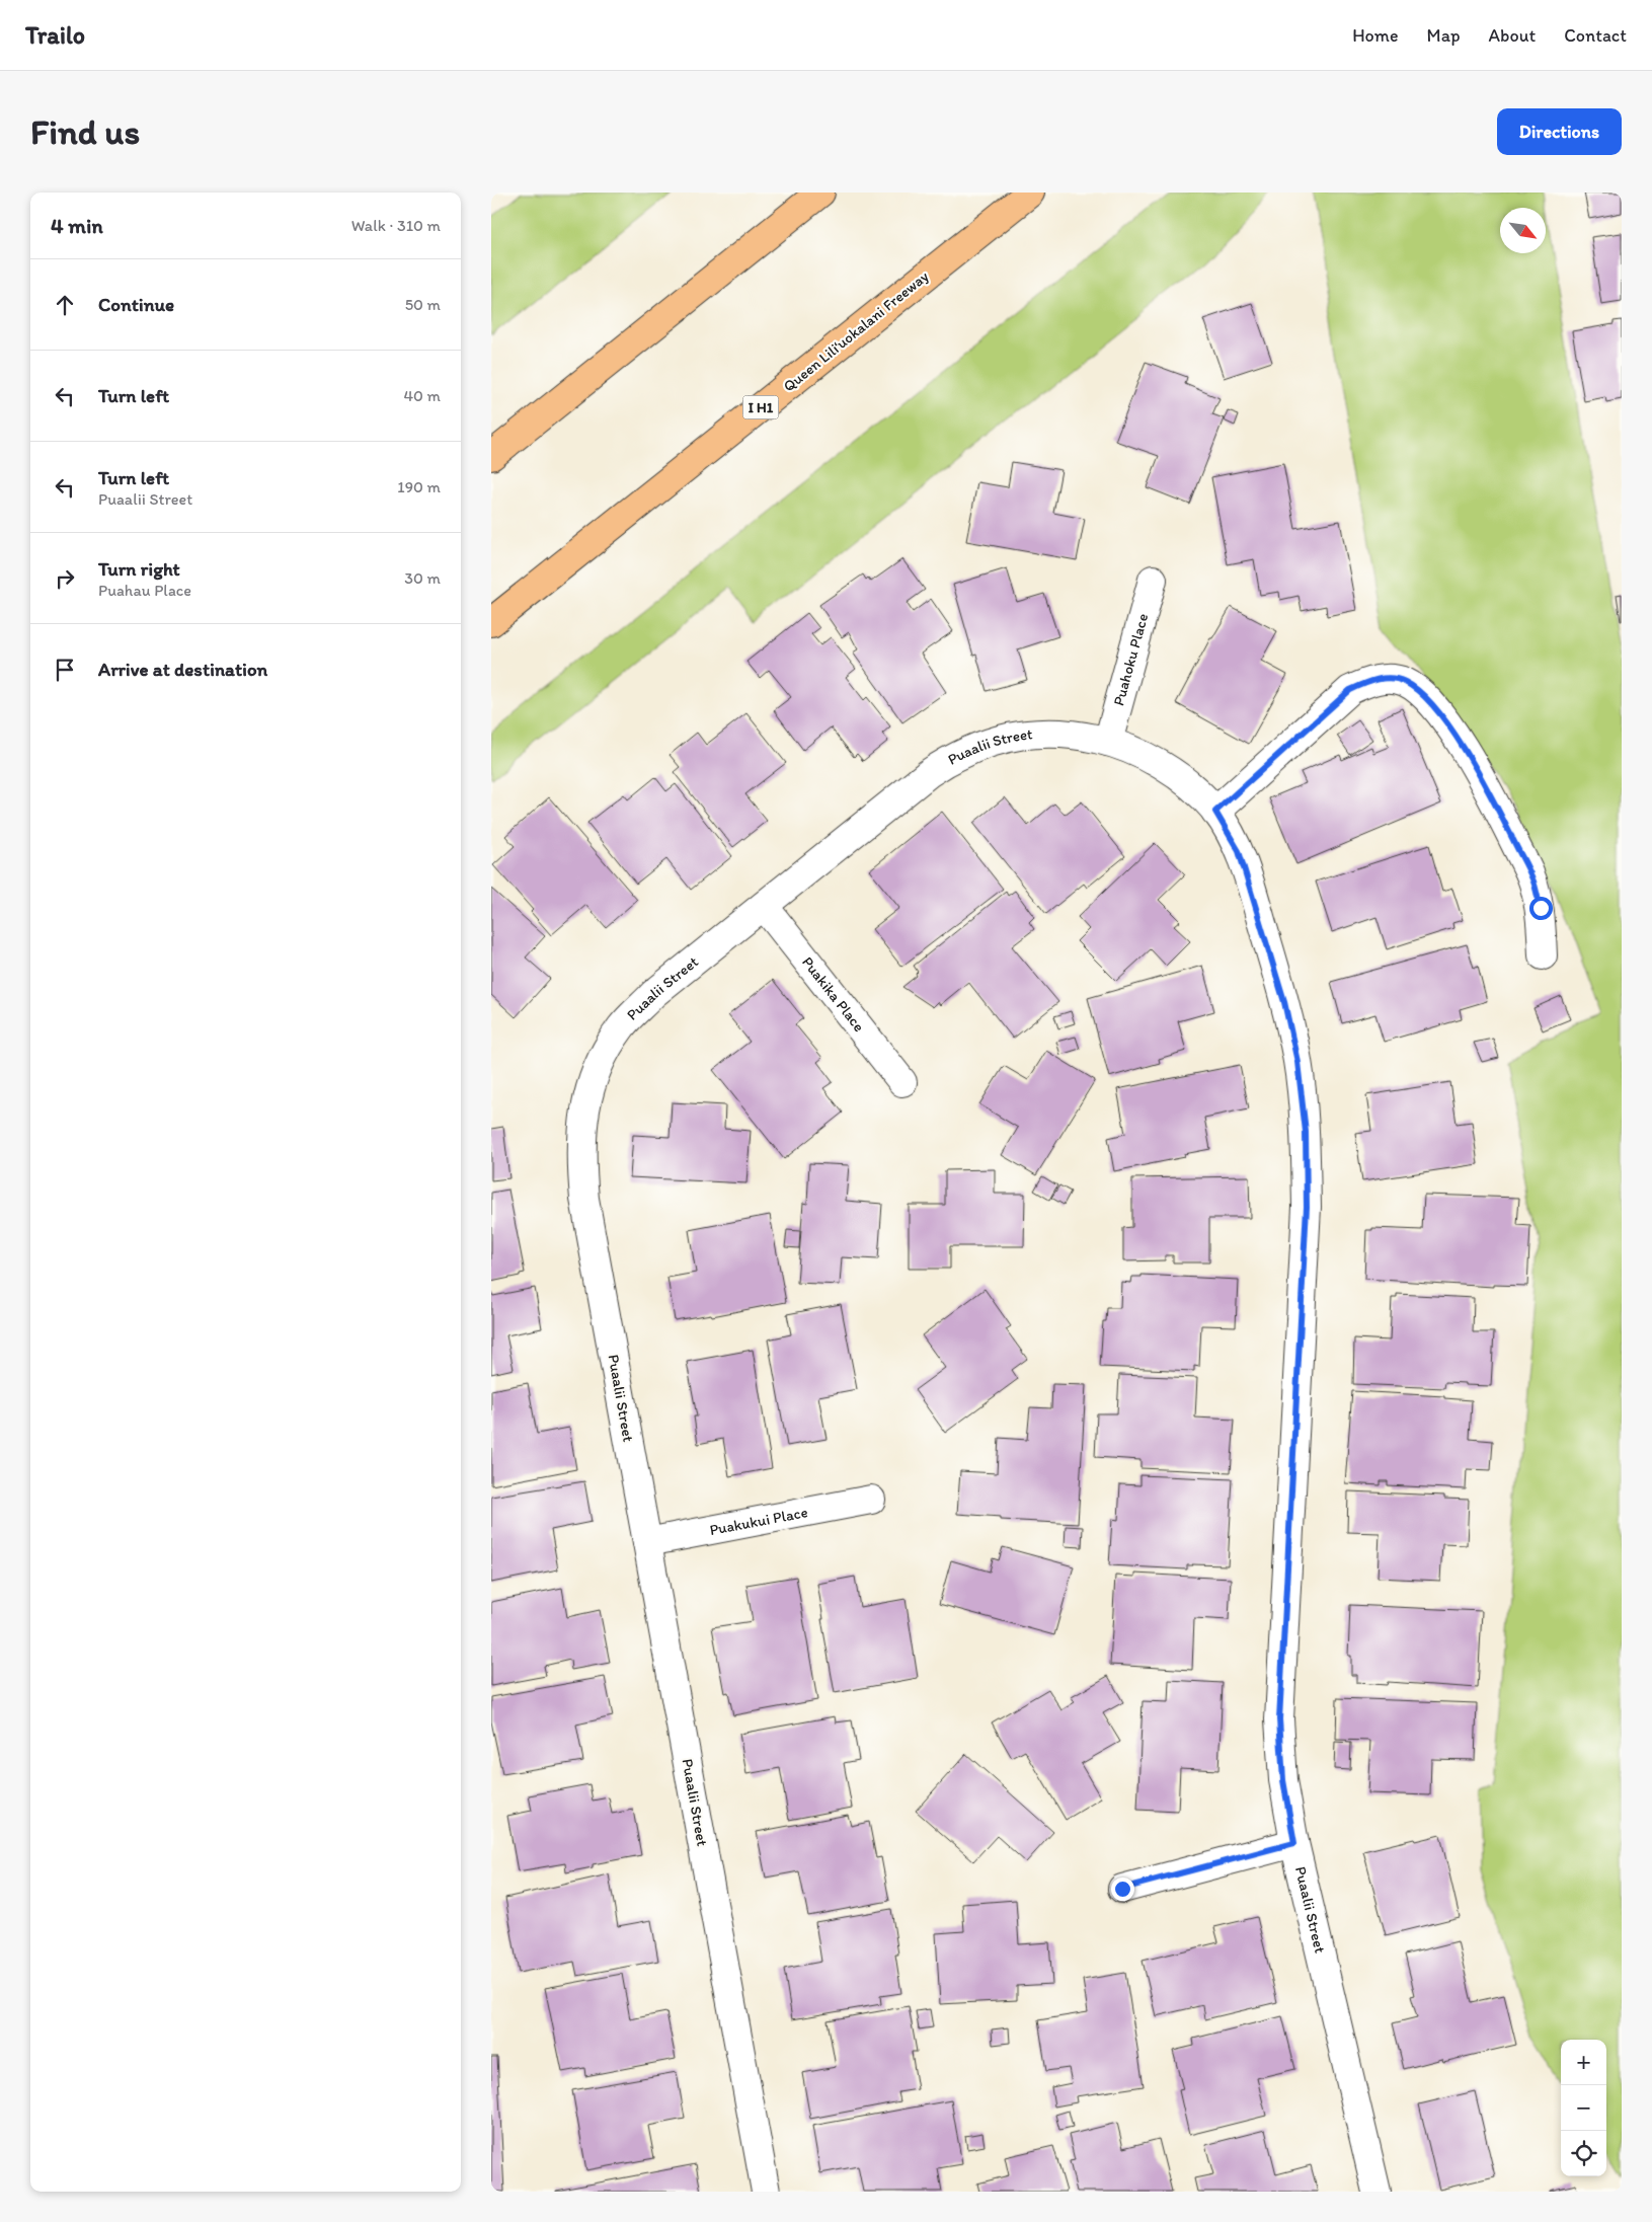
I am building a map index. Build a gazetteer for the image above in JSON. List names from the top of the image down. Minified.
{"streets":{"highway":["Queen Liliʻuokalani Freeway","I H1"],"street":["Puahoku Place","Puaalii Street","Puakika Place","Puakukui Place"]},"crossings":[["Puahoku Place","Puaalii Street"],["Puaalii Street","Puakika Place"],["Puaalii Street","Puakukui Place"]],"north":"bottom right","page":{"header":"Trailo","nav":["Home","Map","About","Contact"],"buttons":"Directions","title":"Find us","heading":["4 min","Walk · 310 m"],"list":[["Continue","50 m"],["Turn left","40 m"],["Turn left","Puaalii Street","190 m"],["Turn right","Puahau Place","30 m"],"Arrive at destination"],"map_buttons":["+","−"]}}
